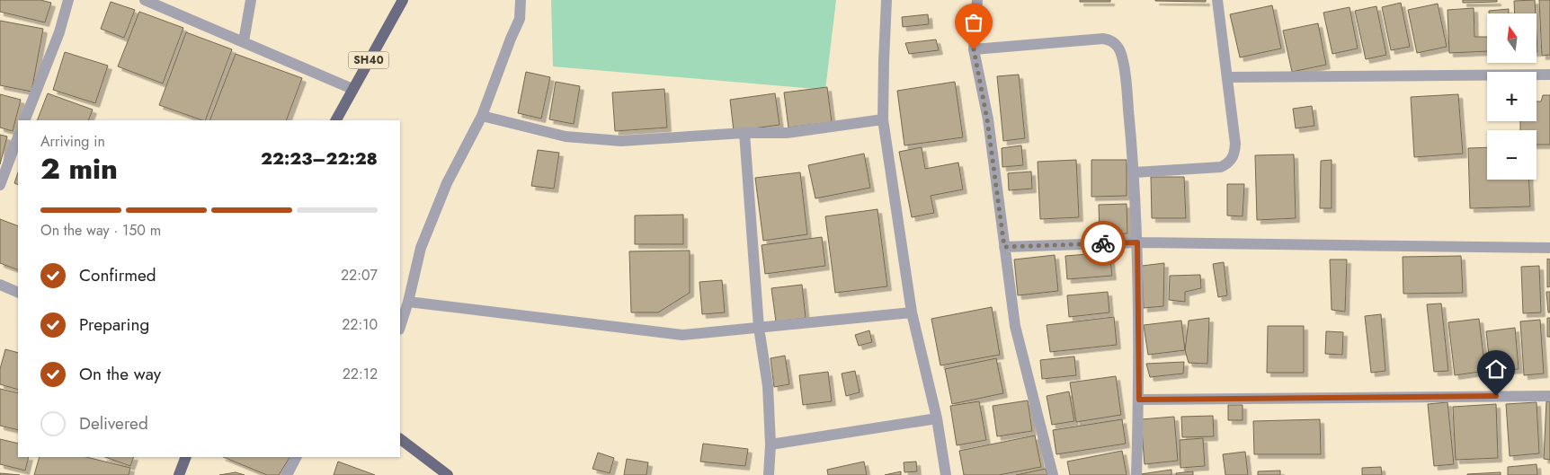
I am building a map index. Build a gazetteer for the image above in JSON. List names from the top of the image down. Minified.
{"streets":{"main road":["SH40"]},"north":"top","page":{"map_buttons":["+","−"],"heading":["2 min","Arriving in","22:23–22:28"],"bar":"On the way · 150 m","list":[["Confirmed","22:07"],["Preparing","22:10"],["On the way","22:12"],"Delivered"]}}
